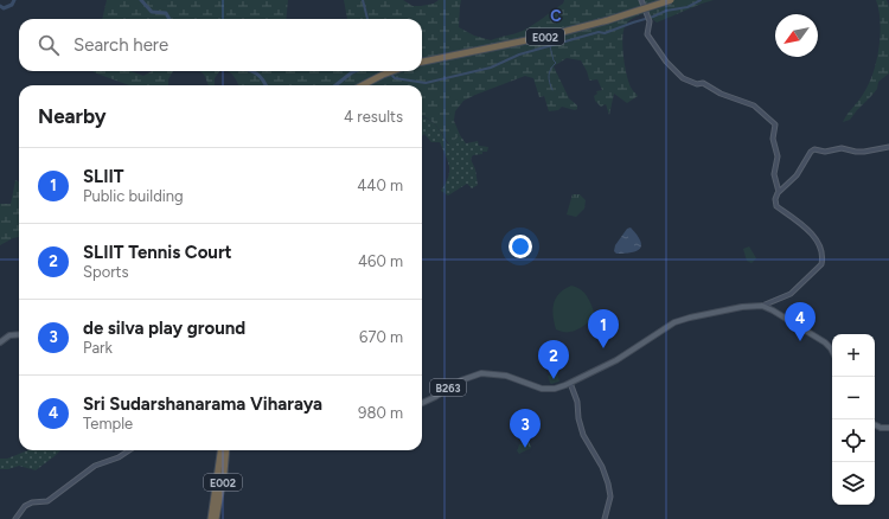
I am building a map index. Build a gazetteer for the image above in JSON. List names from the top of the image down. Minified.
{"streets":{"highway":["E002"],"main road":["B263"]},"north":"bottom left","page":{"search":"Search here","heading":["Nearby","4 results"],"list":[{"mark":"1","name":"SLIIT","note":"Public building","value":"440 m"},{"mark":"2","name":"SLIIT Tennis Court","note":"Sports","value":"460 m"},{"mark":"3","name":"de silva play ground","note":"Park","value":"670 m"},{"mark":"4","name":"Sri Sudarshanarama Viharaya","note":"Temple","value":"980 m"}],"pins":["4","1","2","3"],"map_buttons":["+","−"]},"grid":{"columns":["C"]}}
